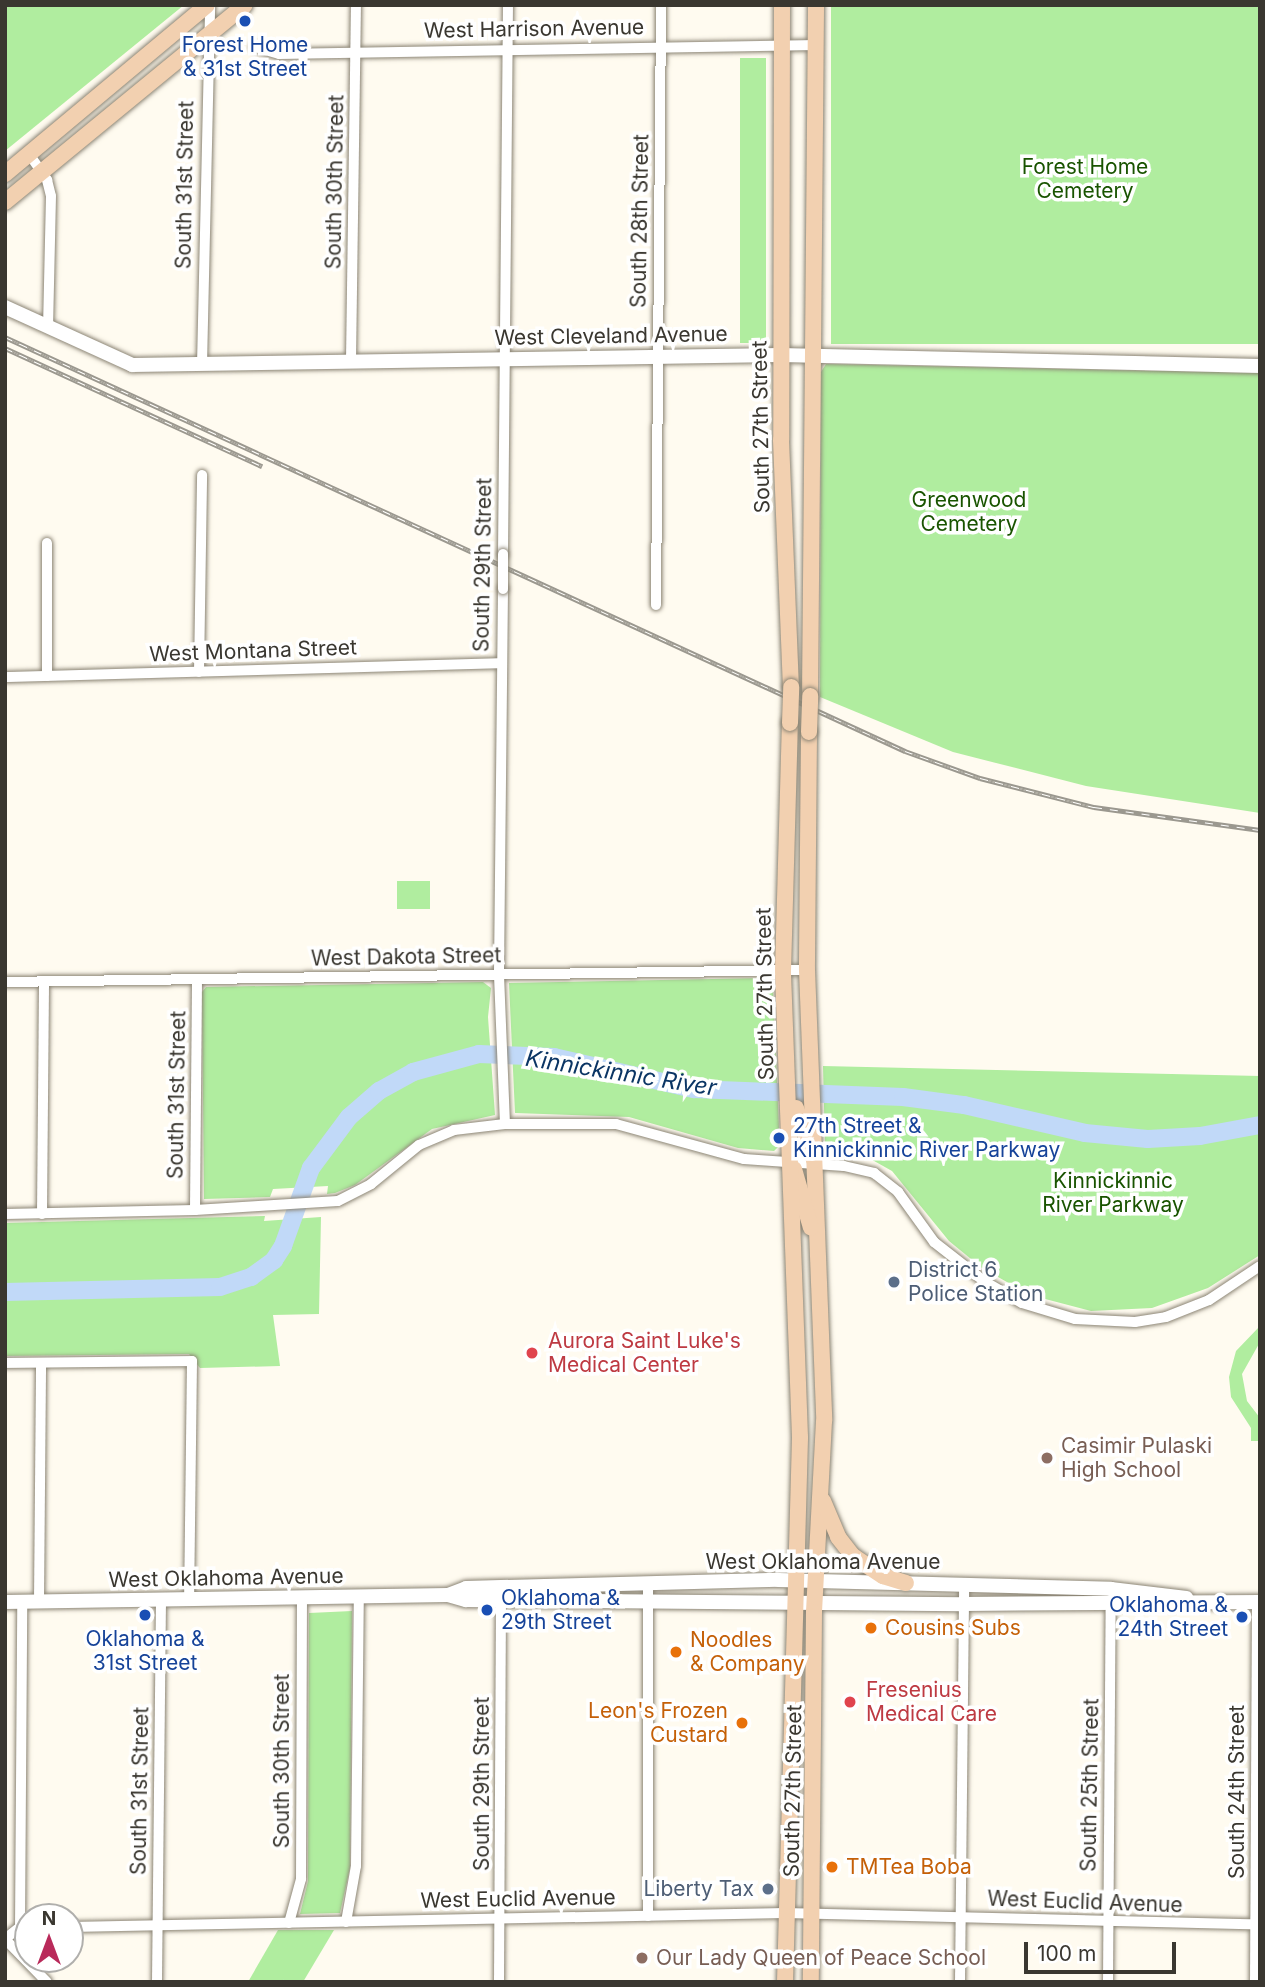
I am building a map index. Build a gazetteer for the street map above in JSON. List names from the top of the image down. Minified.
{"streets":{"main road":["West Cleveland Avenue","South 27th Street","West Oklahoma Avenue"],"street":["West Harrison Avenue","South 30th Street","South 31st Street","South 28th Street","South 29th Street","West Montana Street","West Dakota Street","South 25th Street","South 24th Street","West Euclid Avenue"]},"crossings":[["West Harrison Avenue","South 30th Street"],["West Harrison Avenue","South 28th Street"],["West Harrison Avenue","South 27th Street"],["West Harrison Avenue","South 29th Street"],["South 30th Street","West Cleveland Avenue"],["South 30th Street","West Oklahoma Avenue"],["South 30th Street","West Euclid Avenue"],["South 31st Street","West Cleveland Avenue"],["South 31st Street","West Dakota Street"],["South 31st Street","West Oklahoma Avenue"],["South 31st Street","West Euclid Avenue"],["South 28th Street","West Cleveland Avenue"],["West Cleveland Avenue","South 27th Street"],["West Cleveland Avenue","South 29th Street"],["South 27th Street","West Dakota Street"],["South 27th Street","West Oklahoma Avenue"],["South 27th Street","West Euclid Avenue"],["South 29th Street","West Montana Street"],["South 29th Street","West Dakota Street"],["South 29th Street","West Oklahoma Avenue"],["South 29th Street","West Euclid Avenue"],["West Oklahoma Avenue","South 25th Street"],["West Oklahoma Avenue","South 24th Street"],["South 25th Street","West Euclid Avenue"],["South 24th Street","West Euclid Avenue"]],"water":["Kinnickinnic River"],"parks":["Forest Home Cemetery","Greenwood Cemetery","Kinnickinnic River Parkway"],"places":["Forest Home & 31st Street","27th Street & Kinnickinnic River Parkway","District 6 Police Station","Aurora Saint Luke's Medical Center","Casimir Pulaski High School","Oklahoma & 29th Street","Oklahoma & 31st Street","Oklahoma & 24th Street","Cousins Subs","Noodles & Company","Fresenius Medical Care","Leon's Frozen Custard","TMTea Boba","Liberty Tax","Our Lady Queen of Peace School"],"scale_bar":"100 m","north":"top"}
